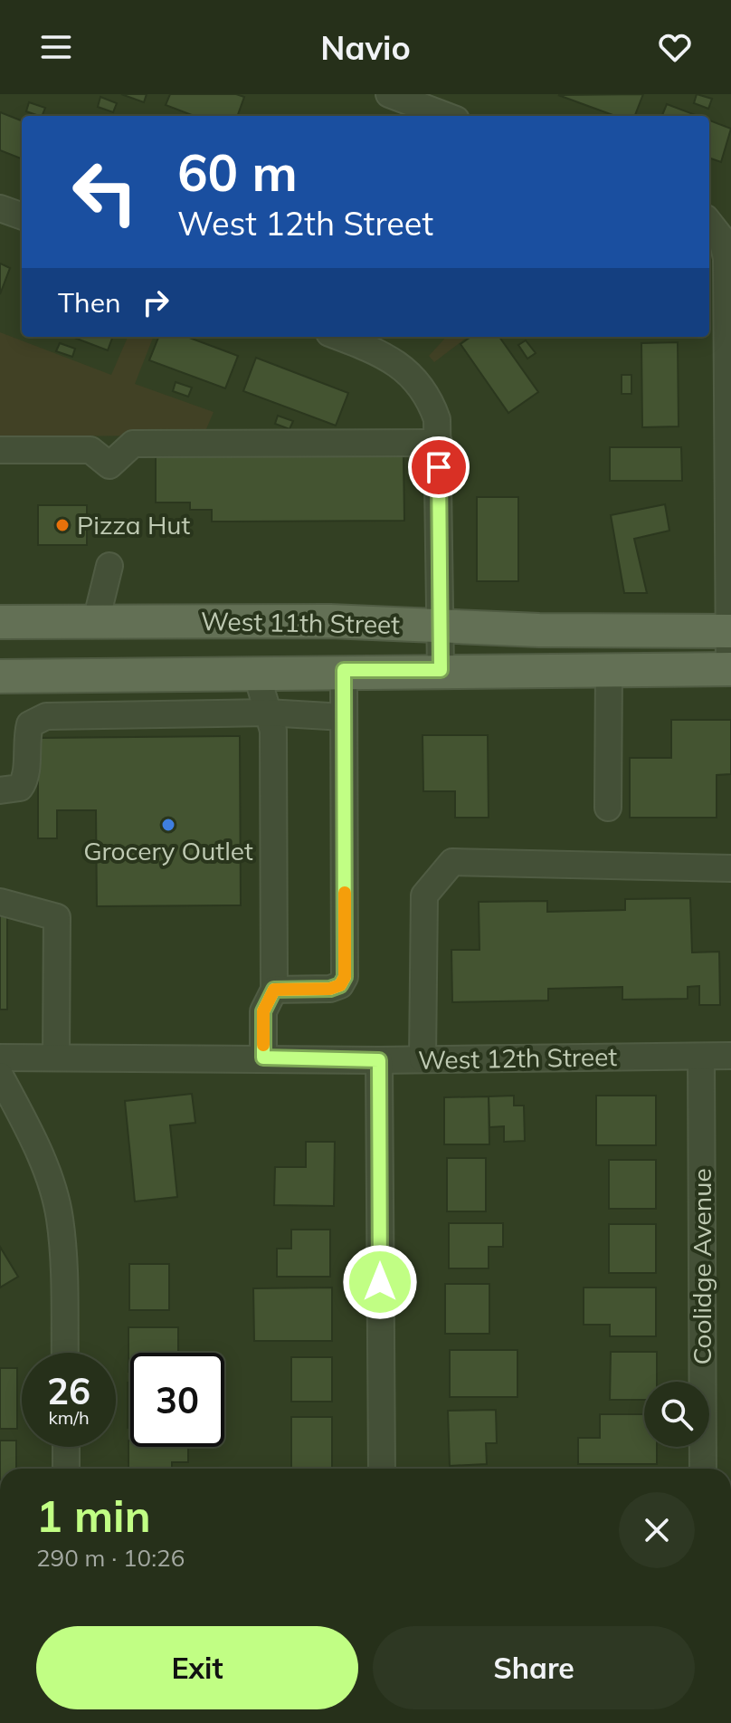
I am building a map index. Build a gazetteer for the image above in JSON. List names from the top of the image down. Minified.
{"streets":{"main road":["West 11th Street"],"street":["West 12th Street","Coolidge Avenue"]},"crossings":[["West 12th Street","Coolidge Avenue"]],"places":["Pizza Hut","Grocery Outlet"],"page":{"header":"Navio","turn":["60 m","West 12th Street"],"then":"Then","speed":"26 km/h","limit":"30","heading":["1 min","290 m · 10:26"],"buttons":["Exit","Share"]}}
